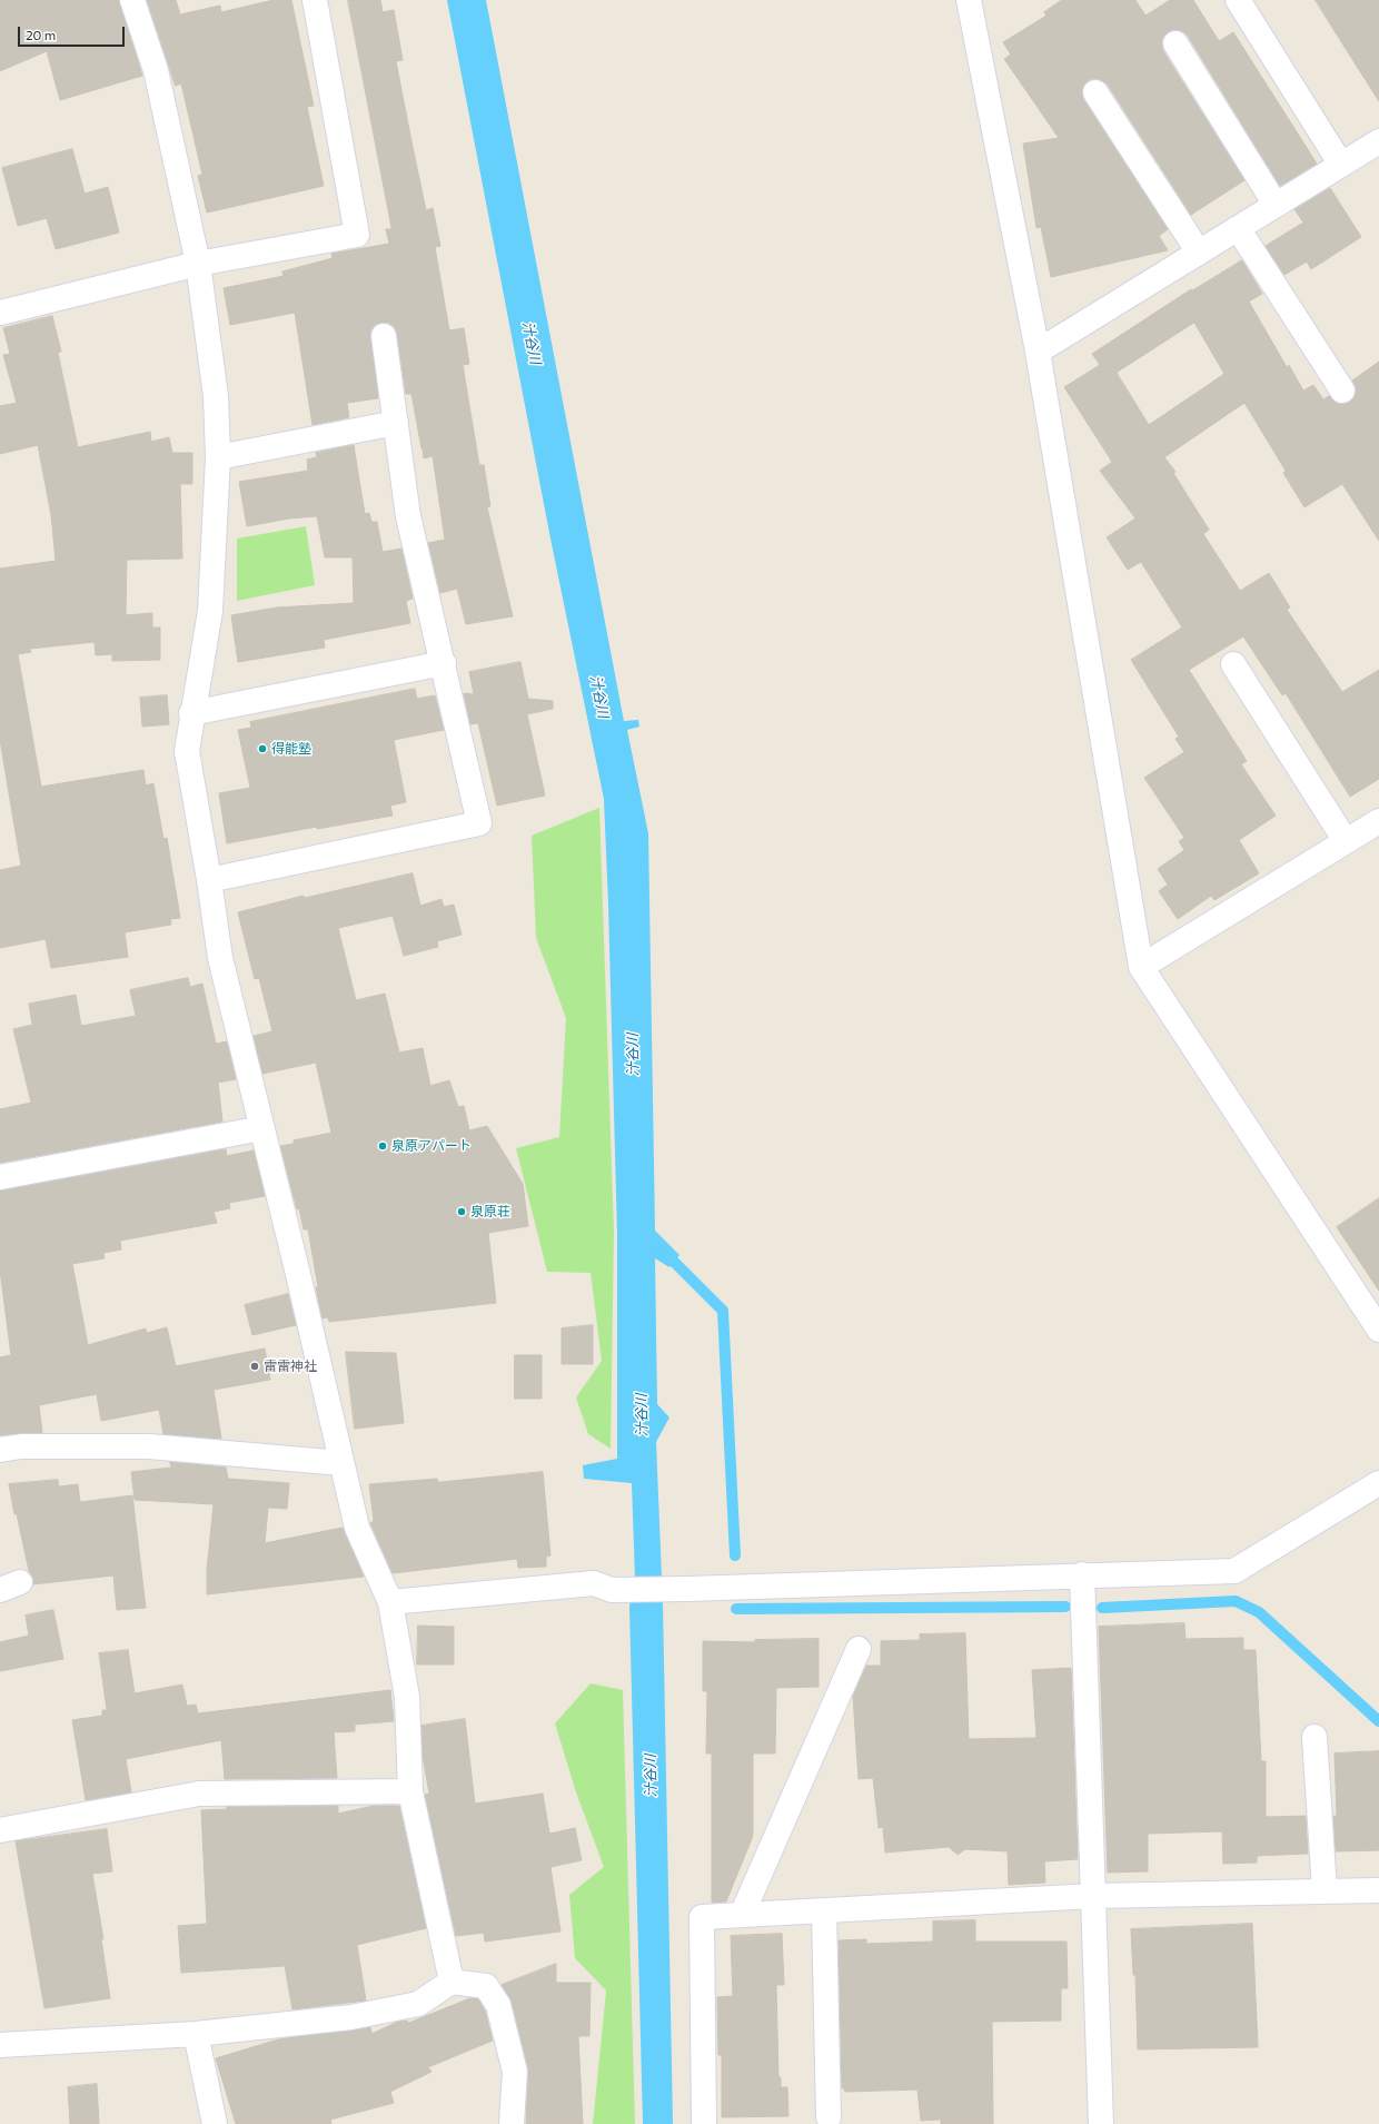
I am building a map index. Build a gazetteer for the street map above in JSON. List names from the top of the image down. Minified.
{"water":["汁谷川"],"places":["得能塾","泉原アパート","泉原荘","雷雷神社"],"scale_bar":"20 m"}
